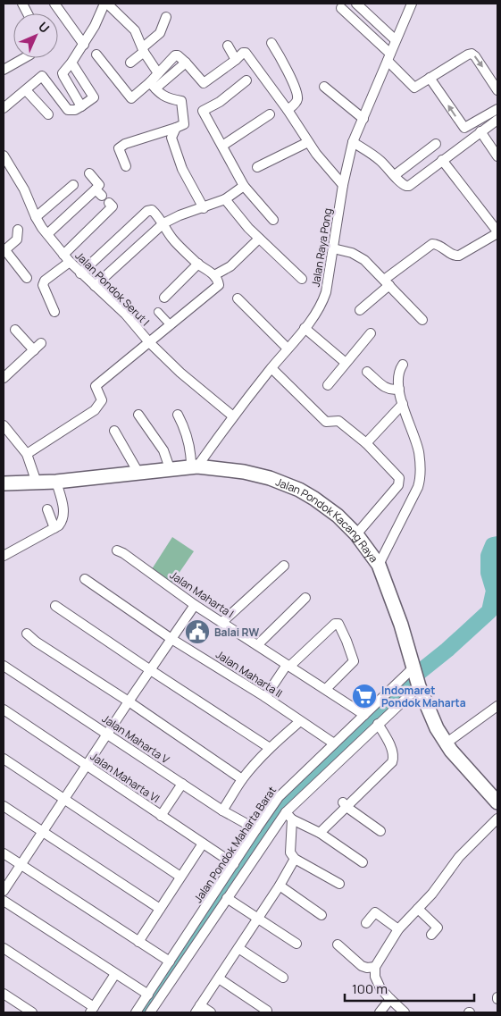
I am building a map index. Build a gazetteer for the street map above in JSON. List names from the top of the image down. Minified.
{"streets":{"main road":["Jalan Pondok Kacang Raya"],"street":["Jalan Raya Pong","Jalan Pondok Serut I","Jalan Maharta I","Jalan Maharta II","Jalan Maharta V","Jalan Maharta VI","Jalan Pondok Maharta Barat"]},"crossings":[["Jalan Raya Pong","Jalan Pondok Serut I"],["Jalan Raya Pong","Jalan Pondok Kacang Raya"],["Jalan Pondok Kacang Raya","Jalan Pondok Maharta Barat"],["Jalan Maharta I","Jalan Pondok Maharta Barat"],["Jalan Maharta II","Jalan Pondok Maharta Barat"],["Jalan Maharta V","Jalan Pondok Maharta Barat"],["Jalan Maharta VI","Jalan Pondok Maharta Barat"]],"places":{"public building":["Balai RW"],"supermarket":["Indomaret Pondok Maharta"]},"scale_bar":"100 m","north":"top right"}
